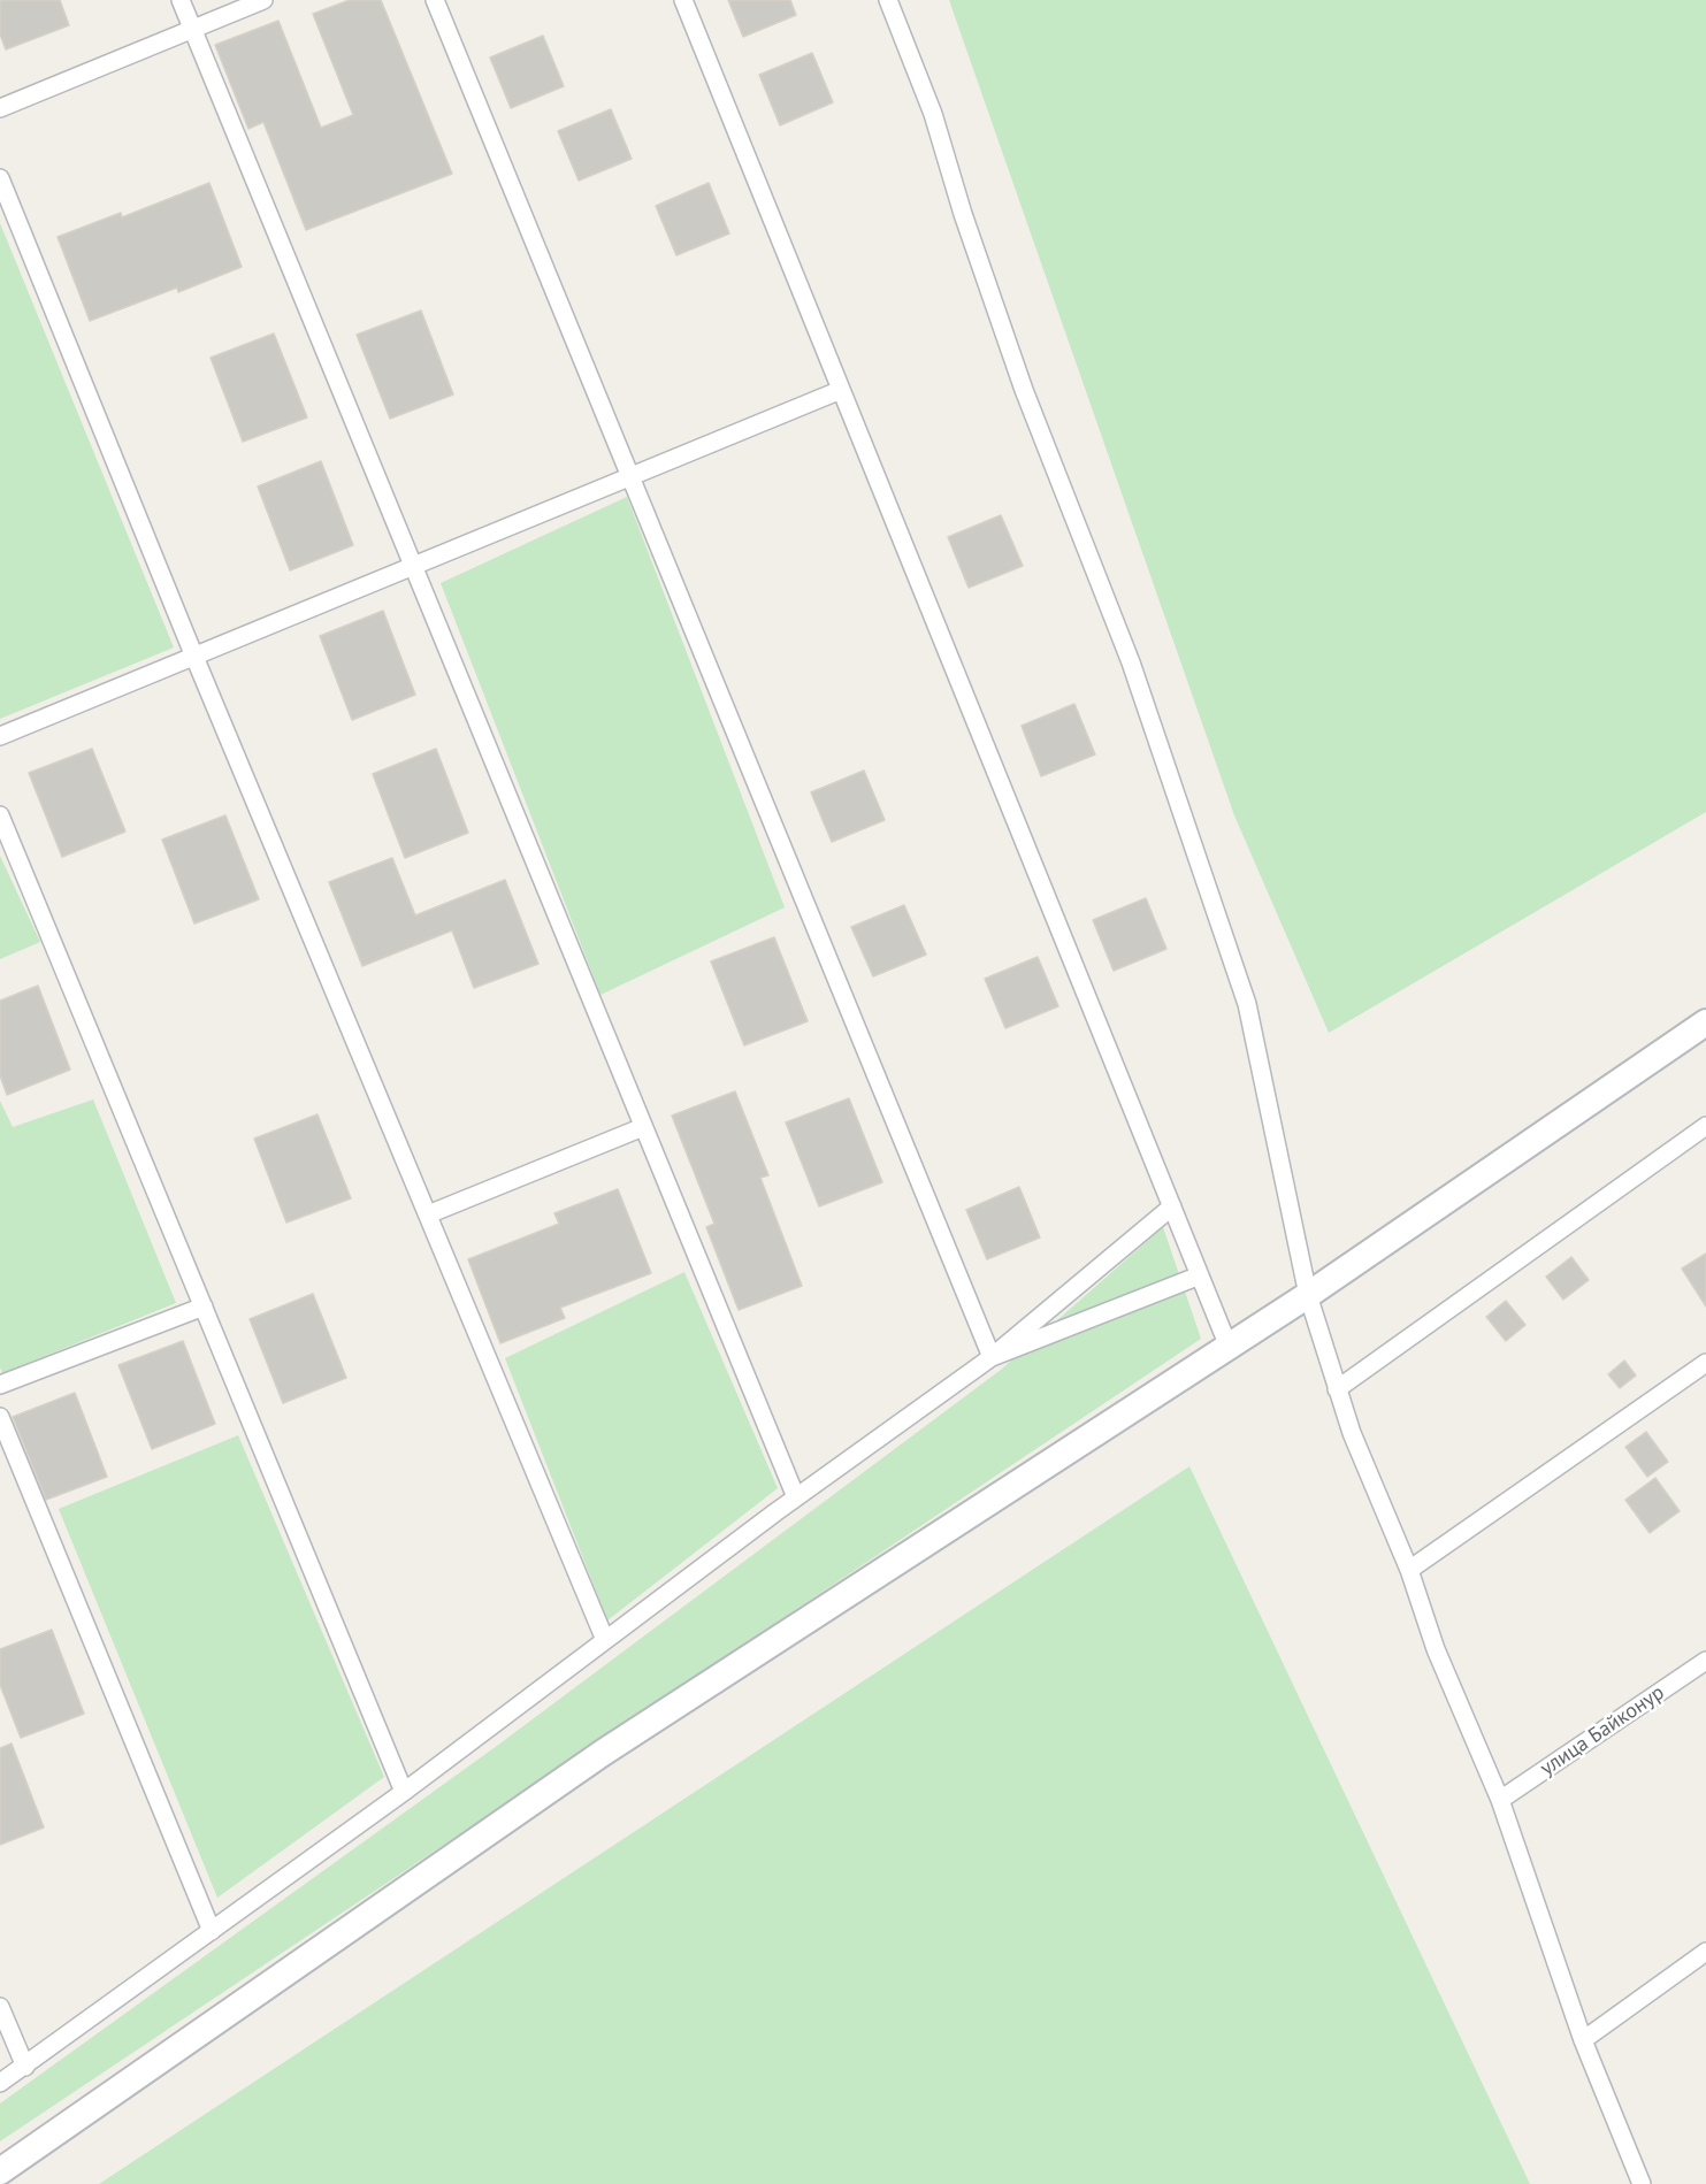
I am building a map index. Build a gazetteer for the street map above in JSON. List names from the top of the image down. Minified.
{"streets":{"street":["улица Байконур"]}}
